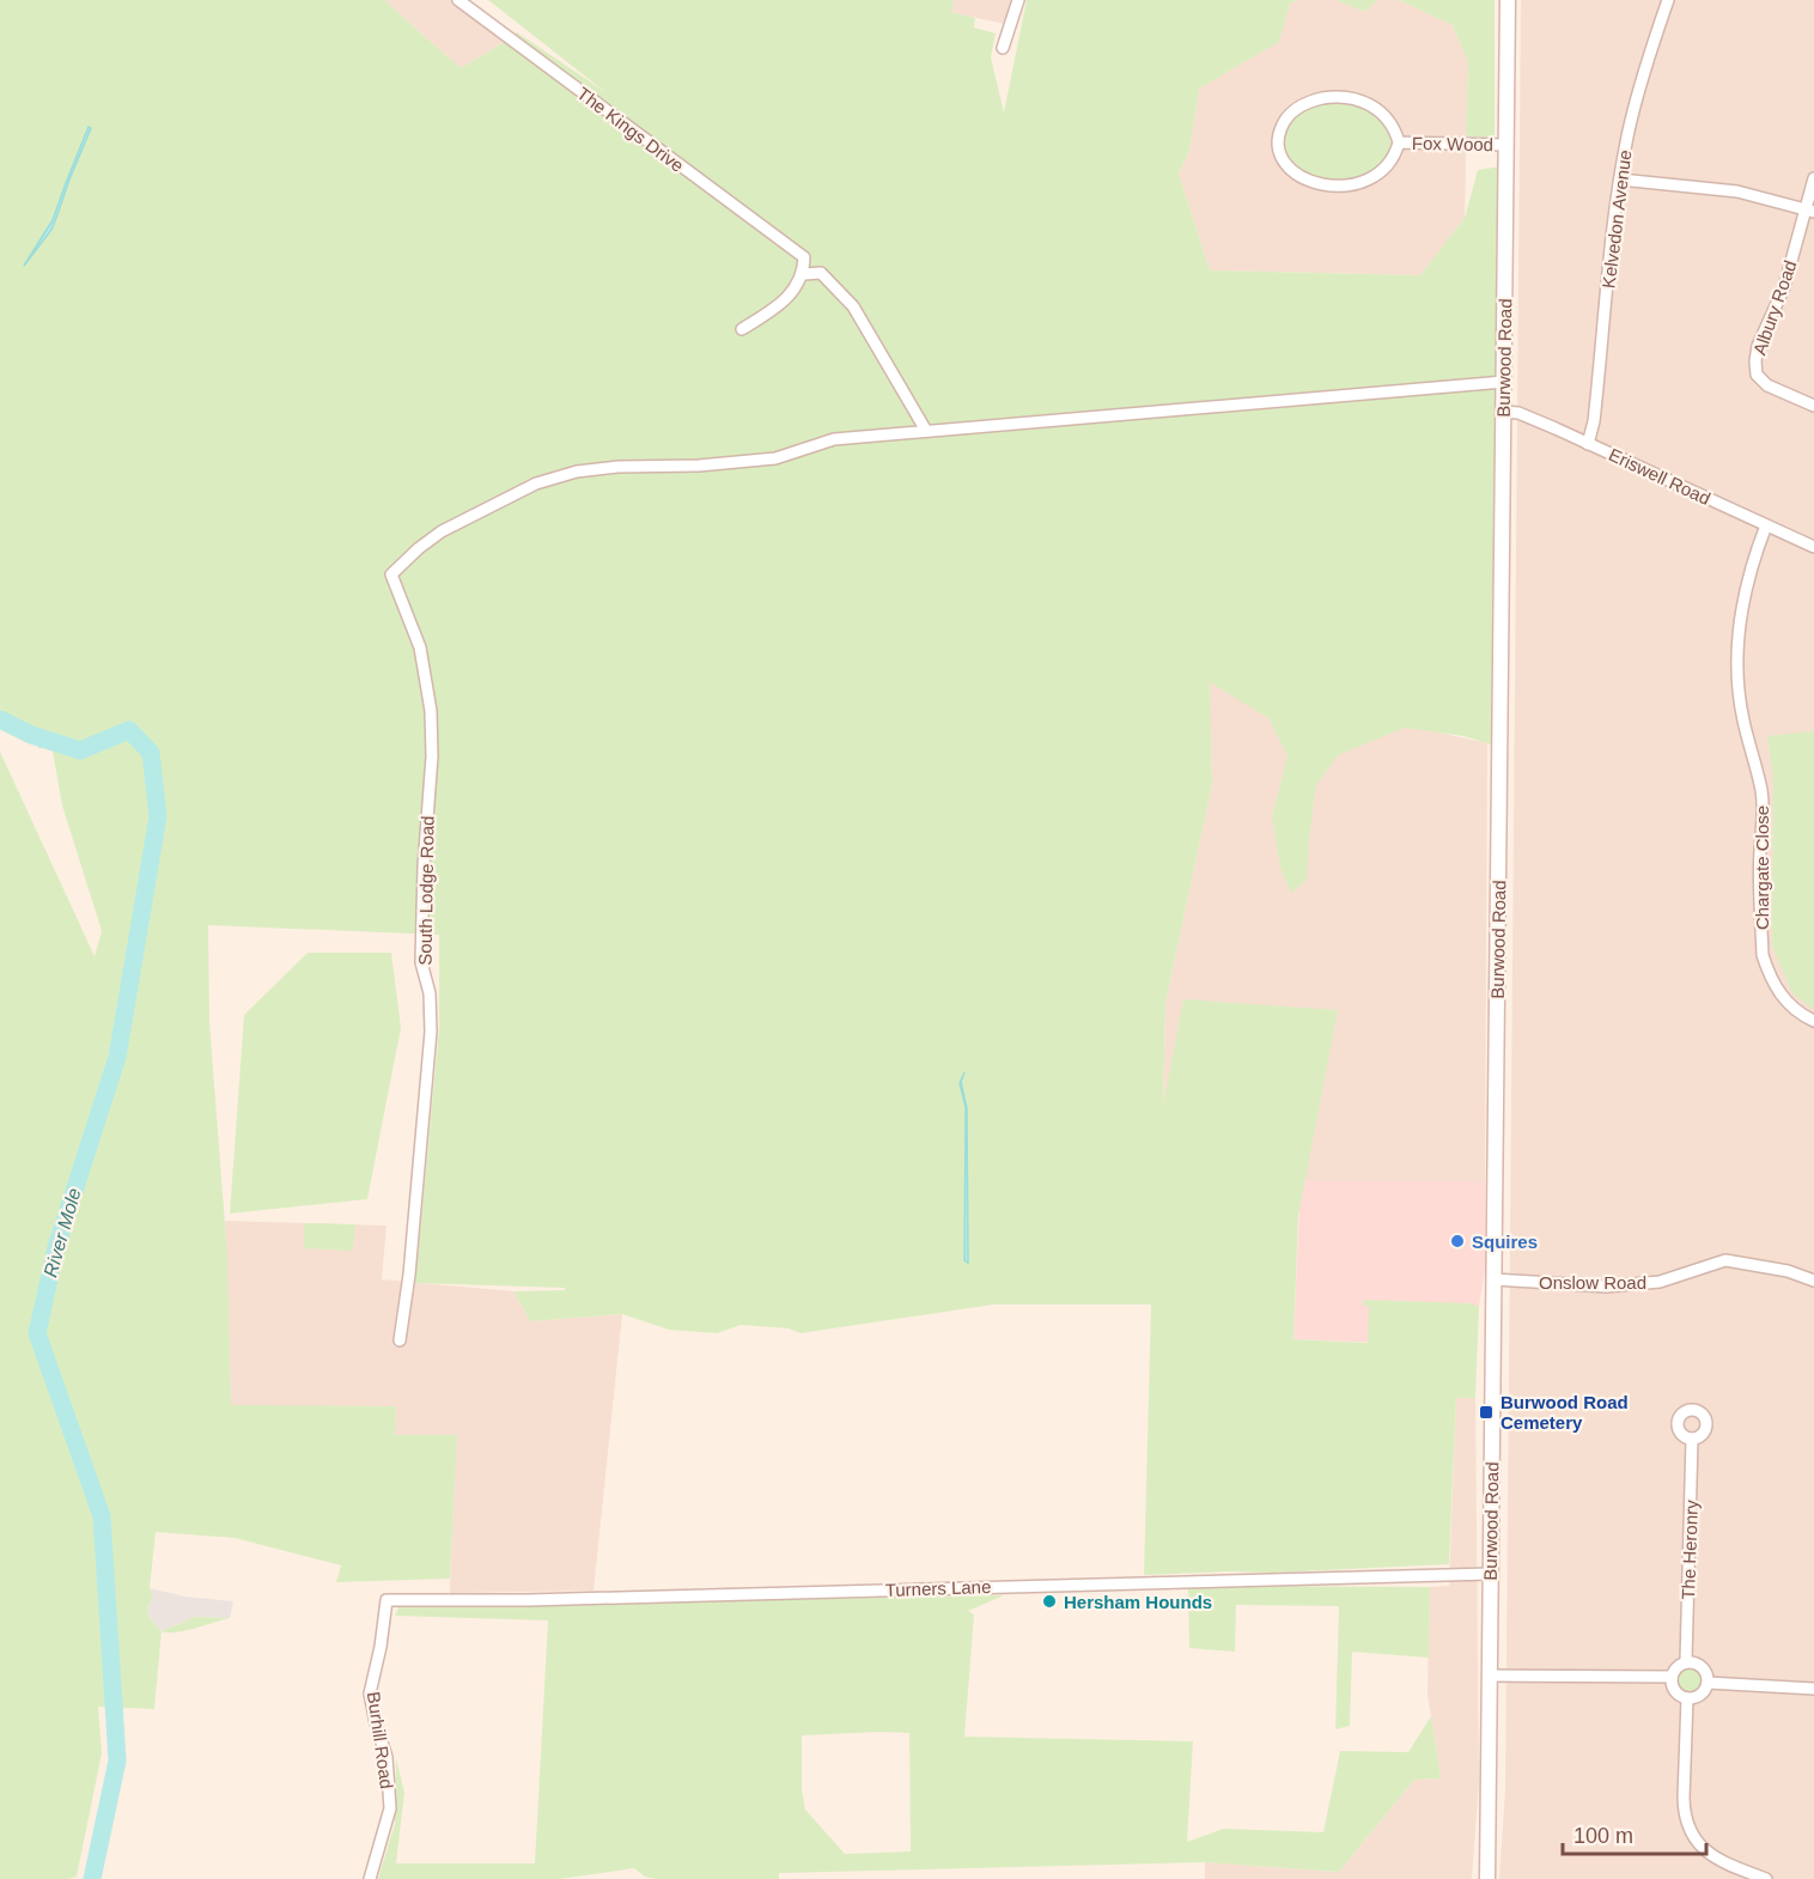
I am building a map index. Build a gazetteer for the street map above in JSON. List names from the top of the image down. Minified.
{"streets":{"street":["The Kings Drive","Fox Wood","Kelvedon Avenue","Albury Road","Burwood Road","Eriswell Road","Chargate Close","South Lodge Road","Onslow Road","The Heronry","Turners Lane","Burhill Road"]},"crossings":[["The Kings Drive","South Lodge Road"],["Fox Wood","Burwood Road"],["Kelvedon Avenue","Eriswell Road"],["Burwood Road","Eriswell Road"],["Burwood Road","Onslow Road"],["Burwood Road","Turners Lane"],["Eriswell Road","Chargate Close"],["Turners Lane","Burhill Road"]],"water":["River Mole"],"places":{"other":["Squires","Hersham Hounds"],"transit":["Burwood Road Cemetery"]},"scale_bar":"100 m"}
